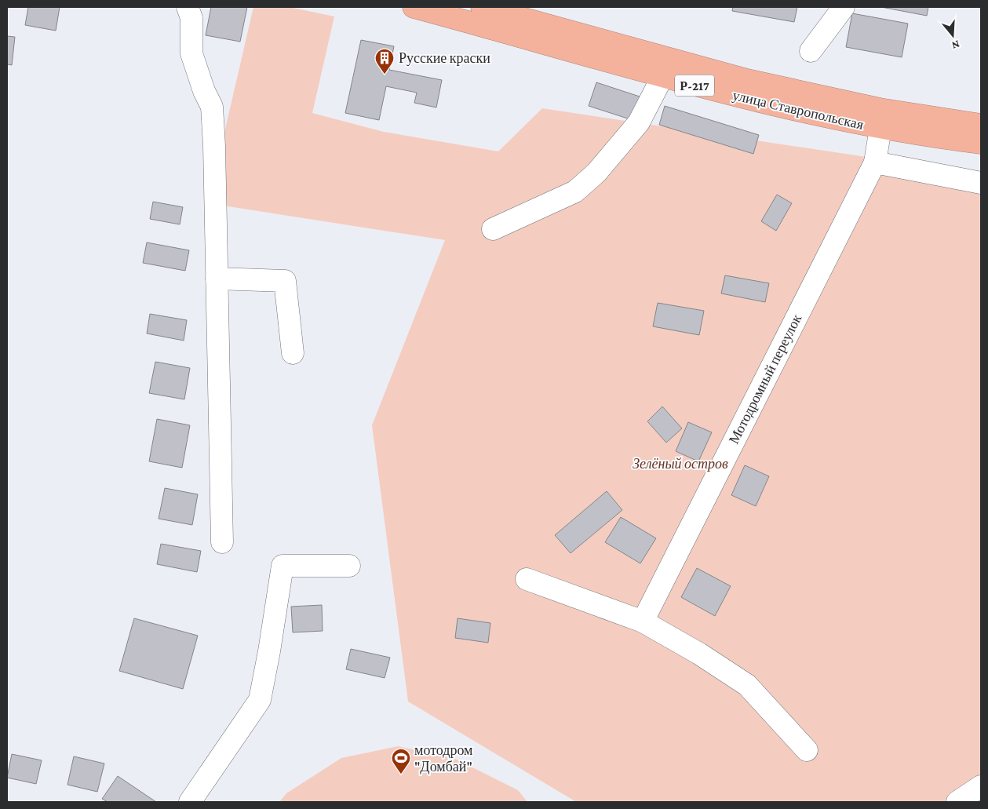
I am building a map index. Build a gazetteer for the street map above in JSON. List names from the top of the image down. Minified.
{"streets":{"highway":["Р-217","улица Ставропольская"],"street":["Мотодромный переулок"]},"crossings":[["улица Ставропольская","Мотодромный переулок"]],"parks":["Зелёный остров"],"places":{"building":["Русские краски"],"sports":["мотодром \"Домбай\""]},"north":"bottom"}
